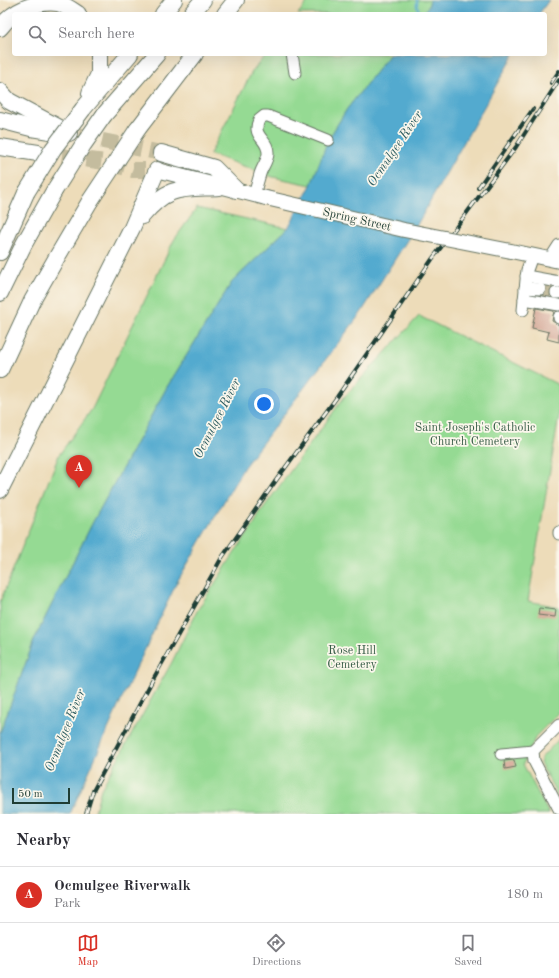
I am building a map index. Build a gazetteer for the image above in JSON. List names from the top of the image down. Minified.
{"streets":{"main road":["Spring Street"]},"water":["Ocmulgee River"],"parks":["Saint Joseph's Catholic Church Cemetery","Rose Hill Cemetery"],"scale_bar":"50 m","page":{"search":"Search here","pins":"A","scale":"50 m","heading":"Nearby","list":[{"mark":"A","name":"Ocmulgee Riverwalk","note":"Park","value":"180 m"}],"nav":["Map","Directions","Saved"]}}
